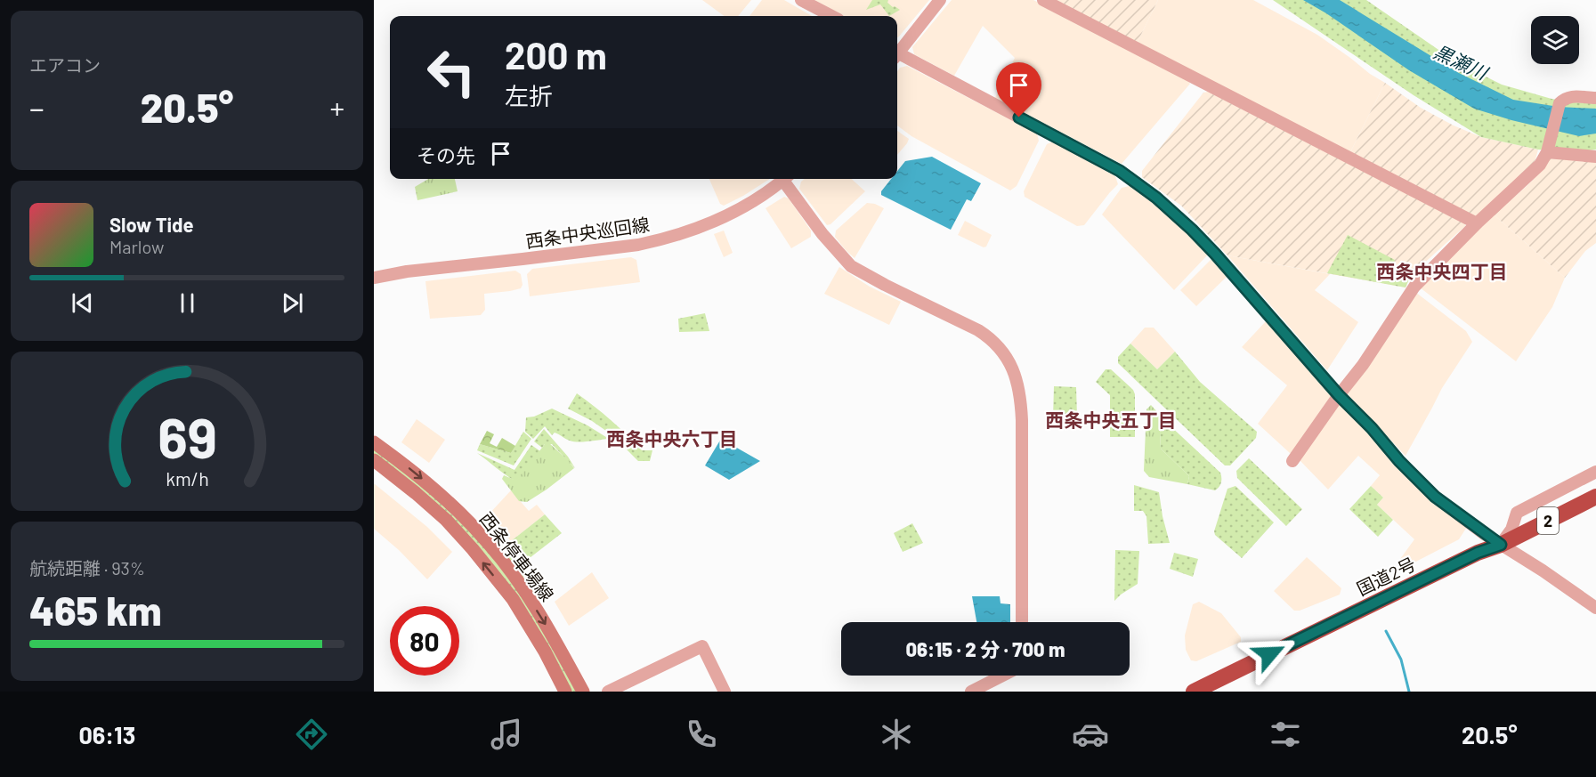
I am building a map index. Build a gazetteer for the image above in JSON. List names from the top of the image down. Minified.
{"streets":{"highway":["2","国道2号"],"main road":["西条停車場線"],"street":["西条中央巡回線"]},"districts":["西条中央四丁目","西条中央五丁目","西条中央六丁目"],"water":["黒瀬川"],"page":{"tile":["エアコン",["航続距離 · 93%","465 km"]],"turn":["200 m","左折"],"heat":["−","20.5°","+"],"then":"その先","song":["Slow Tide","Marlow"],"limit":"80","trip":"06:15 · 2 分 · 700 m","tabs":["06:13","20.5°"],"gauge":["69","km/h"]}}
